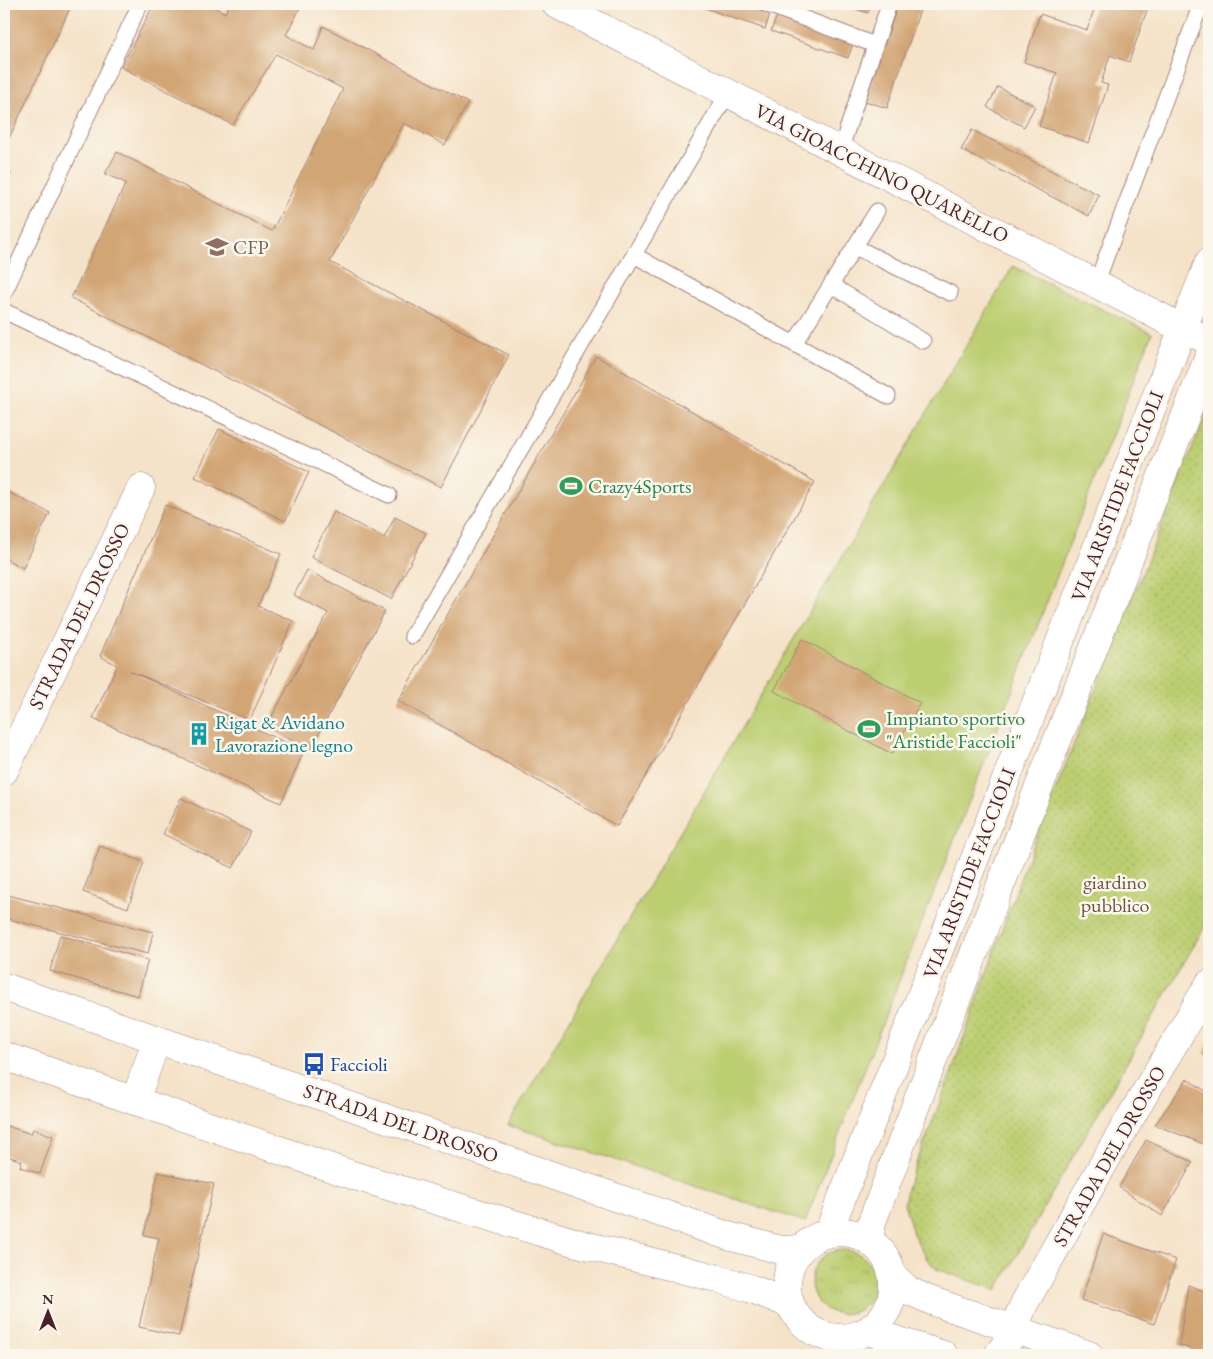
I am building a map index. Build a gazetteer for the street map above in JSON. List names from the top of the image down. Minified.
{"streets":{"street":["VIA GIOACCHINO QUARELLO","VIA ARISTIDE FACCIOLI","STRADA DEL DROSSO"]},"crossings":[["VIA GIOACCHINO QUARELLO","VIA ARISTIDE FACCIOLI"],["VIA ARISTIDE FACCIOLI","STRADA DEL DROSSO"]],"parks":["giardino pubblico"],"places":{"school or university":["CFP"],"sports":["Crazy4Sports","Impianto sportivo \"Aristide Faccioli\""],"building":["Rigat & Avidano Lavorazione legno"],"bus stop":["Faccioli"]},"north":"top"}
